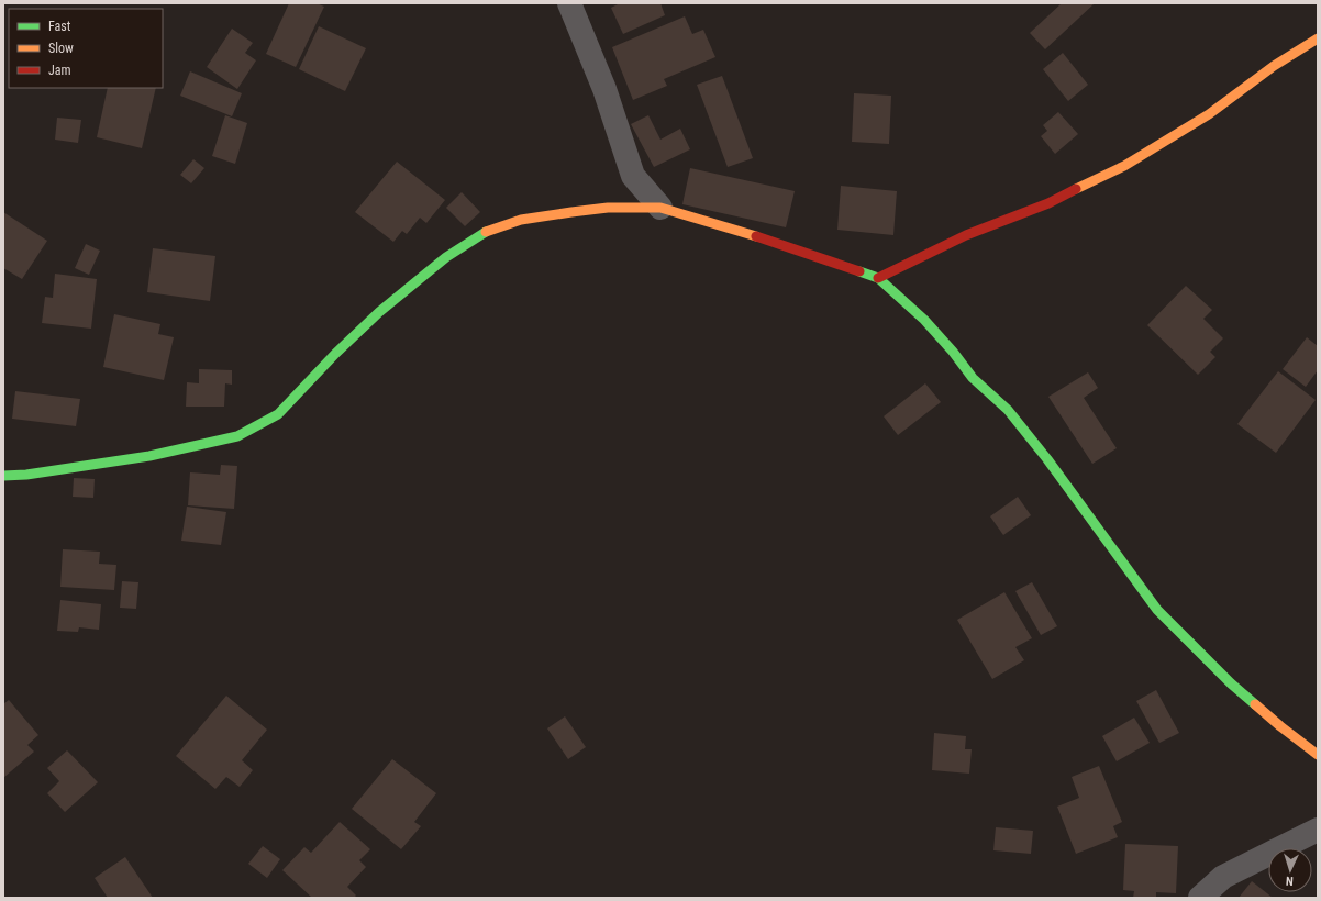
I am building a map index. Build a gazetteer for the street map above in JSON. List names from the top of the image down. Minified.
{"legend":["Fast","Slow","Jam"],"north":"bottom"}
